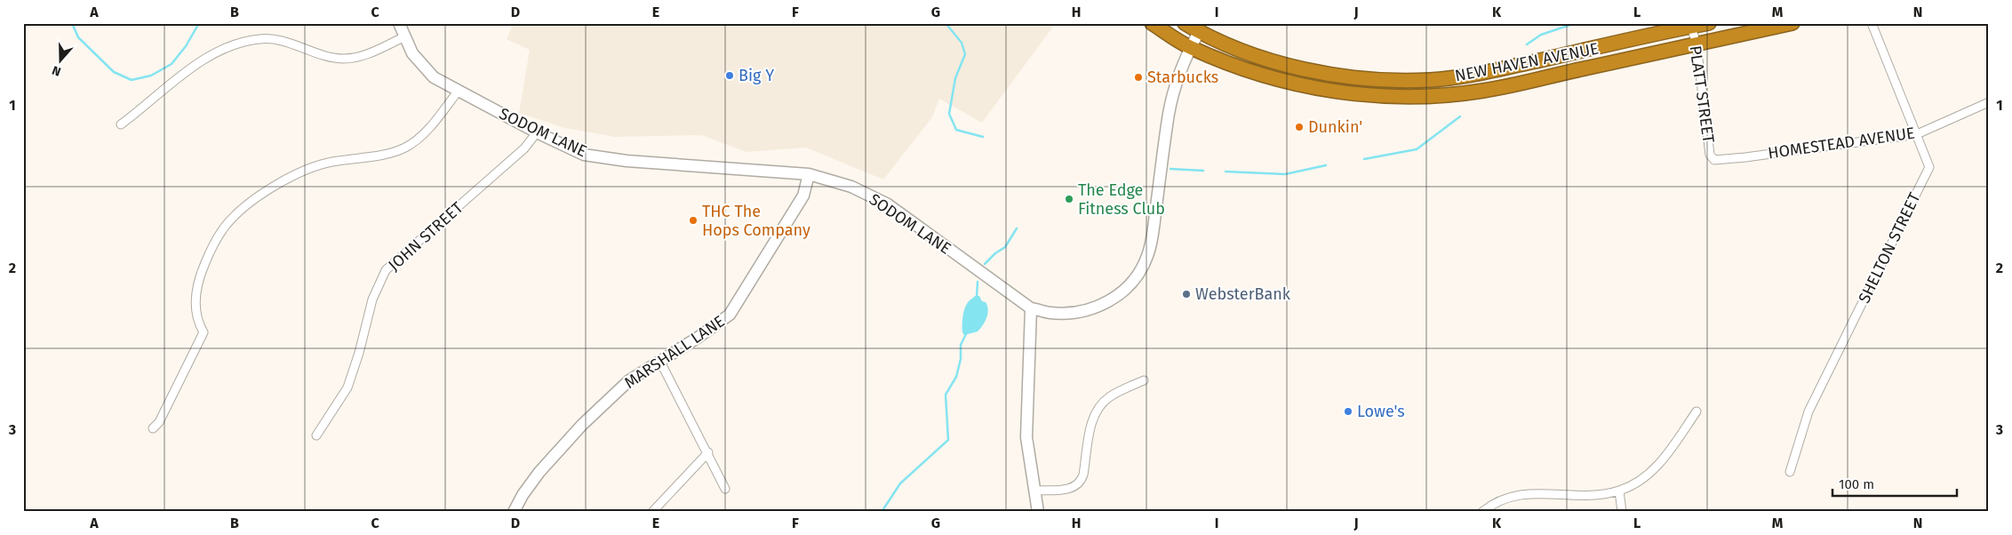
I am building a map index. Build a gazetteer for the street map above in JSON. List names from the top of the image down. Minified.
{"streets":{"highway":["NEW HAVEN AVENUE"],"street":["PLATT STREET","SODOM LANE","HOMESTEAD AVENUE","JOHN STREET","SHELTON STREET","MARSHALL LANE"]},"crossings":[["NEW HAVEN AVENUE","PLATT STREET"],["NEW HAVEN AVENUE","SODOM LANE"],["PLATT STREET","HOMESTEAD AVENUE"],["SODOM LANE","JOHN STREET"],["SODOM LANE","MARSHALL LANE"],["HOMESTEAD AVENUE","SHELTON STREET"]],"places":["Big Y","Starbucks","Dunkin'","The Edge Fitness Club","THC The Hops Company","WebsterBank","Lowe's"],"scale_bar":"100 m","north":"bottom","grid":{"columns":["A","B","C","D","E","F","G","H","I","J","K","L","M","N"],"rows":["1","2","3"]}}
